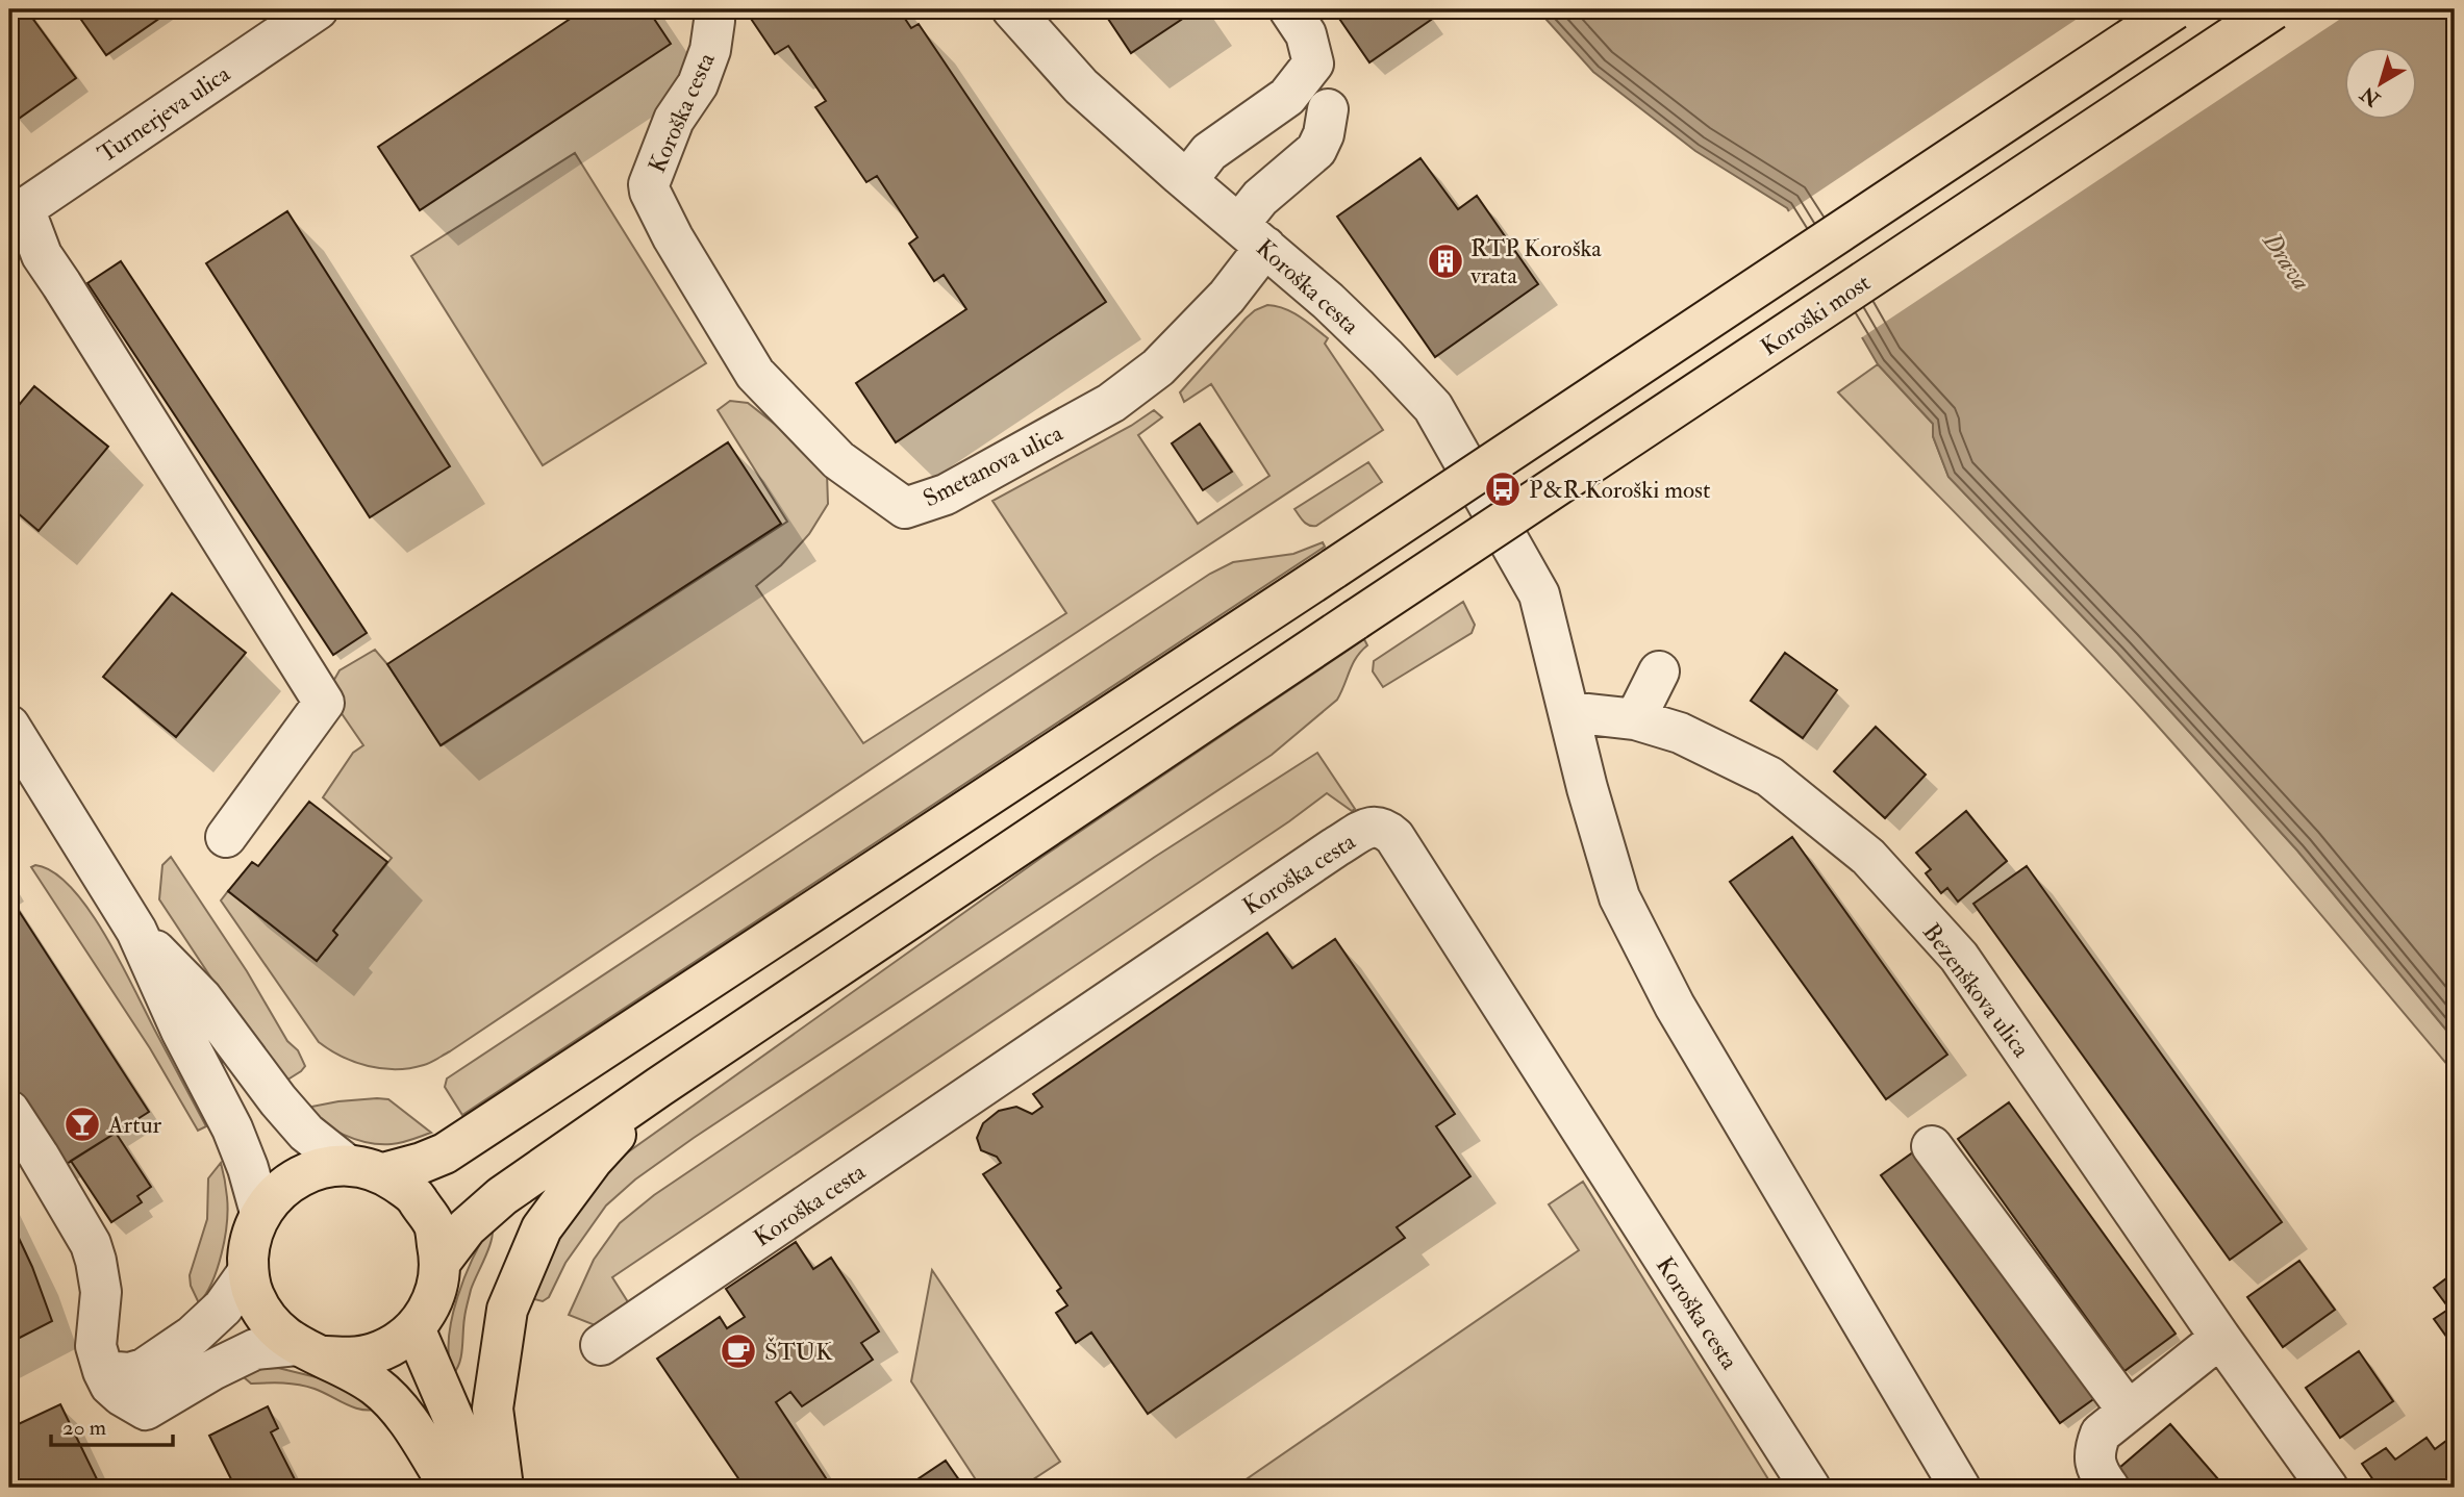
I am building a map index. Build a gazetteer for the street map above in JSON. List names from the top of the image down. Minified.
{"streets":{"main road":["Koroški most"],"street":["Koroška cesta","Turnerjeva ulica","Smetanova ulica","Bezenškova ulica"]},"crossings":[["Koroška cesta","Smetanova ulica"],["Koroška cesta","Bezenškova ulica"]],"water":["Drava"],"places":{"building":["RTP Koroška vrata"],"bus stop":["P&R Koroški most"],"bar":["Artur"],"cafe":["ŠTUK"]},"scale_bar":"20 m","north":"bottom left"}
